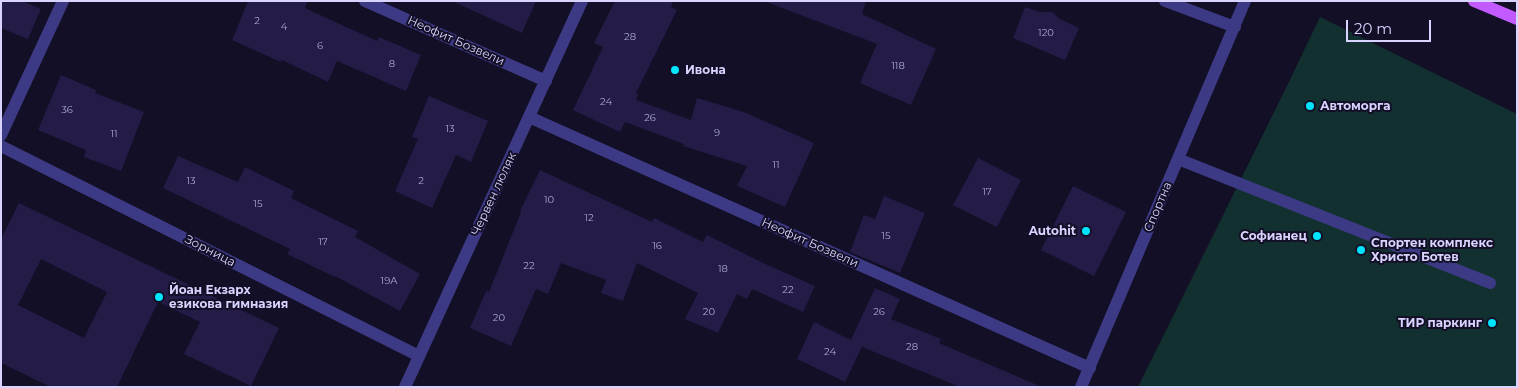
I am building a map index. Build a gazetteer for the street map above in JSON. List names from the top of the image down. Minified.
{"streets":{"street":["Неофит Бозвели","Червен люляк","Спортна","Зорница"]},"crossings":[["Неофит Бозвели","Червен люляк"],["Неофит Бозвели","Спортна"],["Червен люляк","Зорница"]],"places":["Ивона","Автоморга","Autohit","Софианец","Спортен комплекс Христо Ботев","Йоан Екзарх езикова гимназия","ТИР паркинг"],"house_numbers":["2","4","120","28","6","8","118","24","36","26","13","9","11","11","13","2","17","10","15","12","15","17","16","22","18","19A","22","20","26","20","28","24"],"scale_bar":"20 m"}
